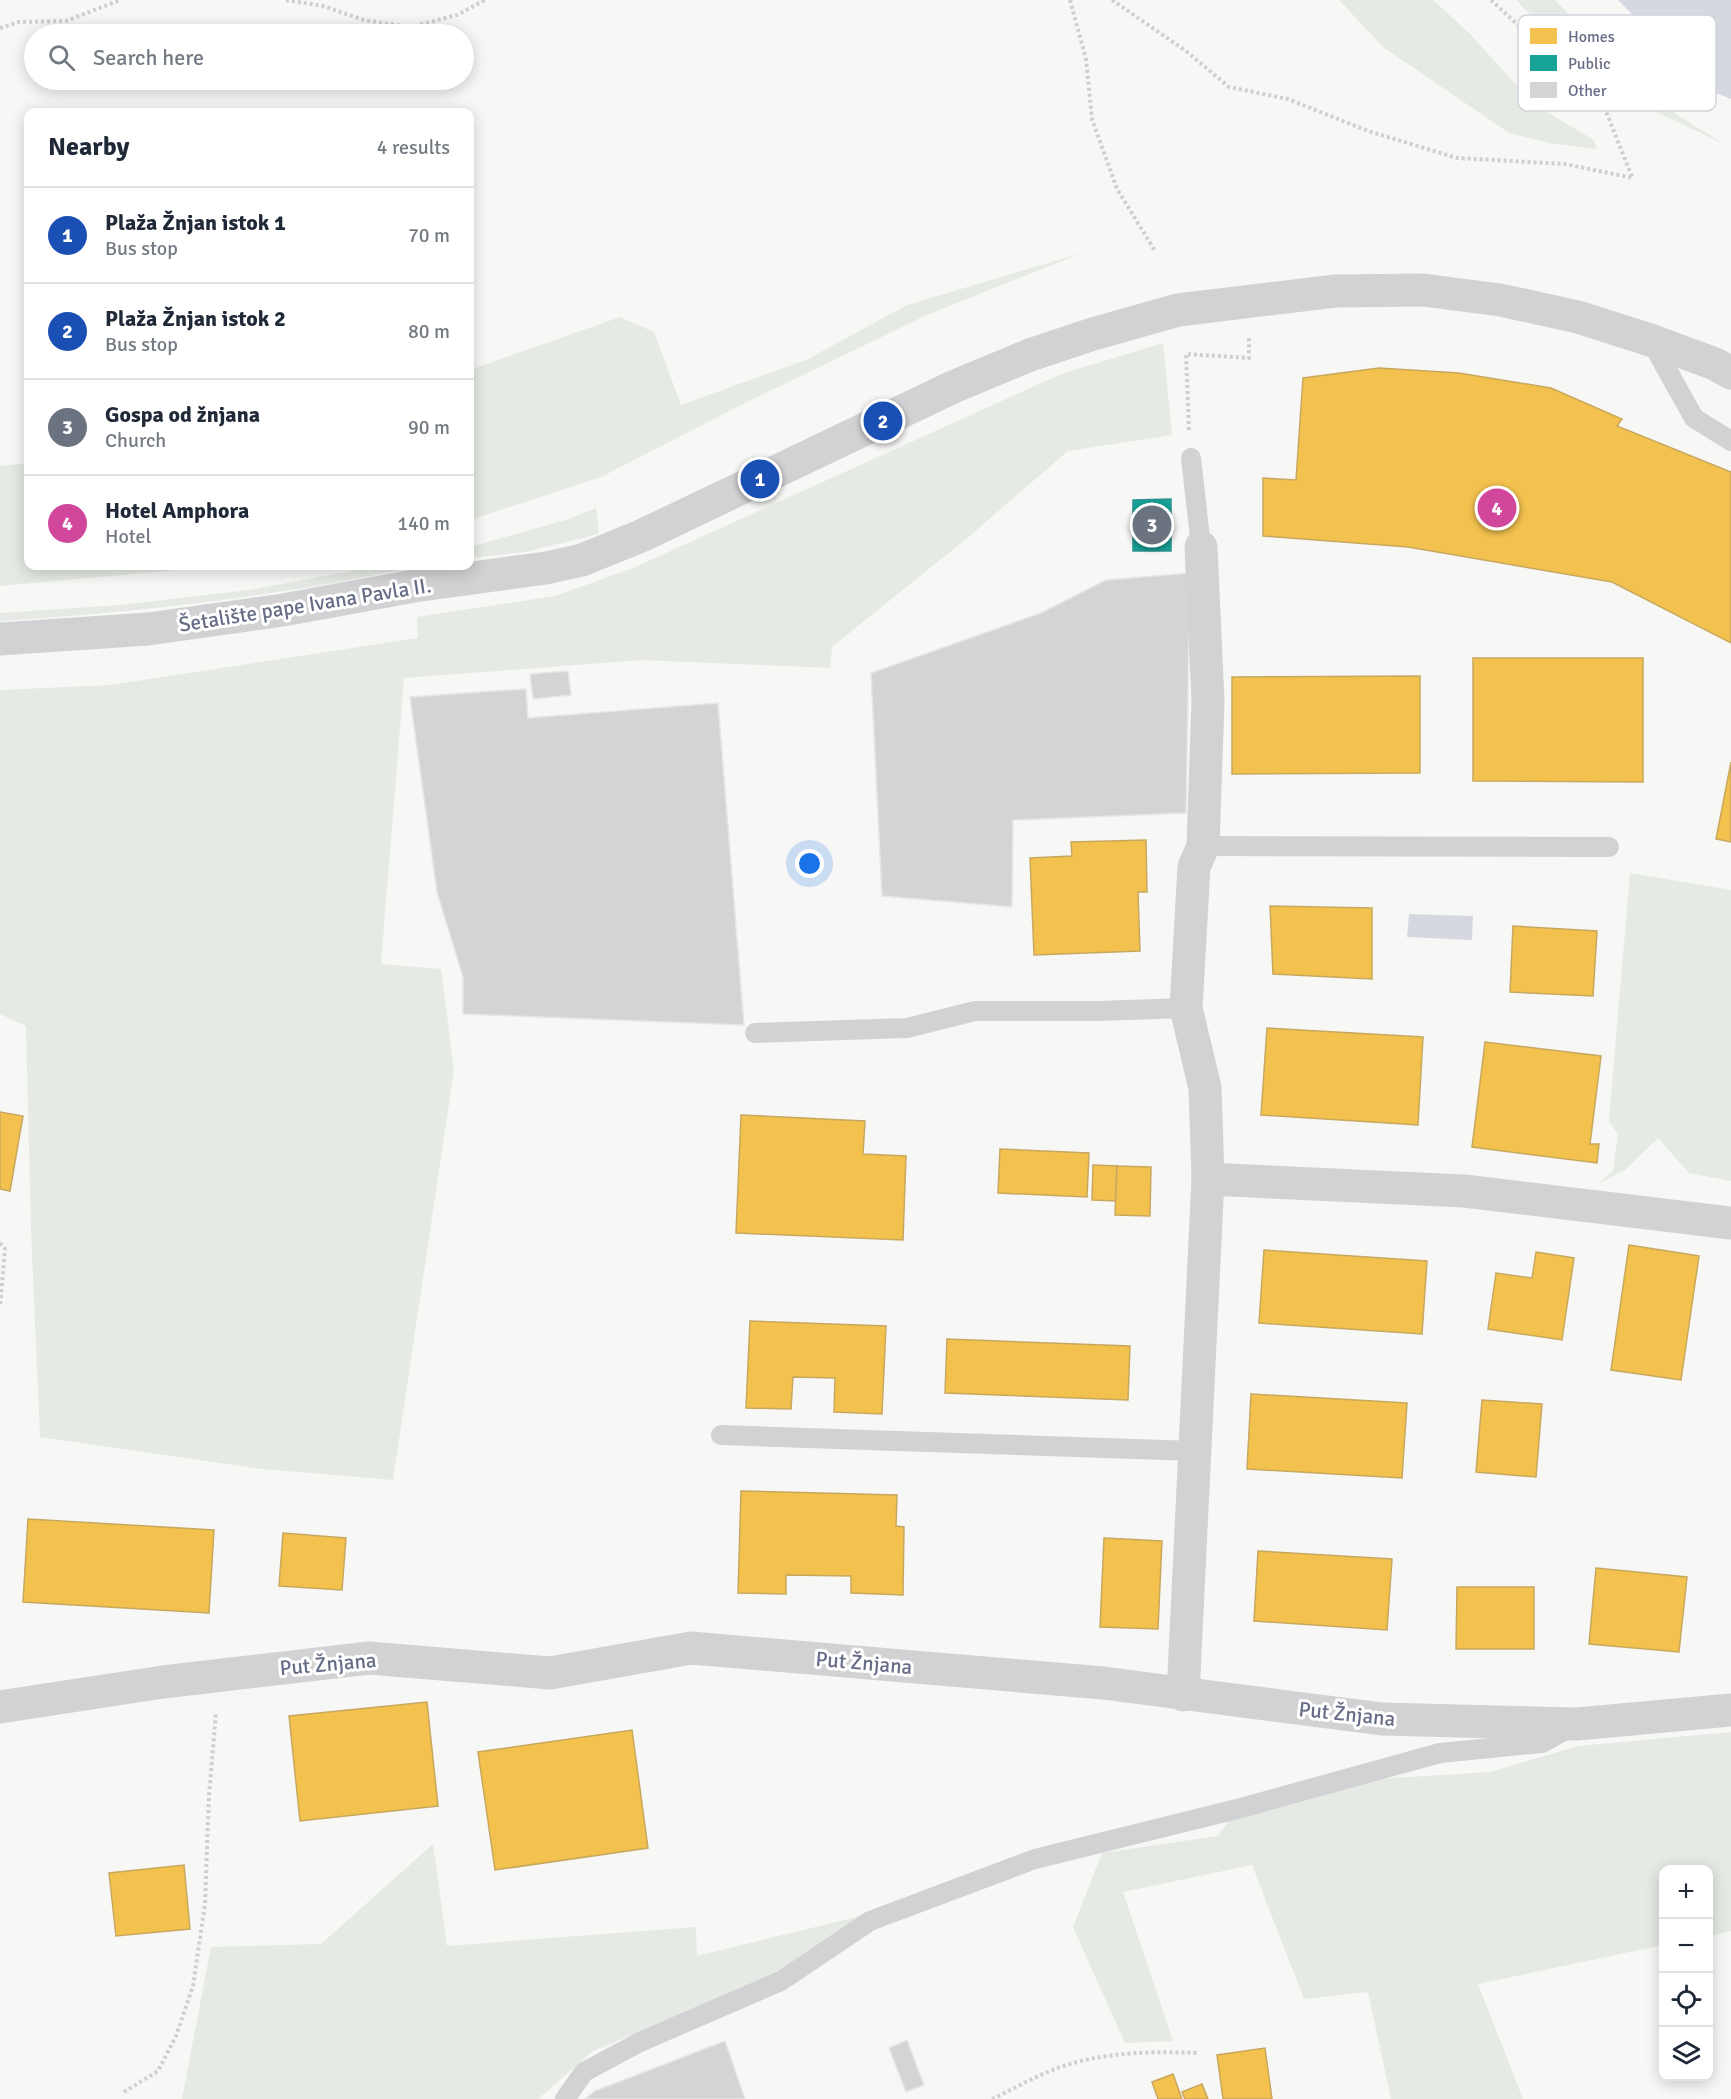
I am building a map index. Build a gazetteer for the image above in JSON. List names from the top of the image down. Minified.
{"streets":{"street":["Šetalište pape Ivana Pavla II.","Put Žnjana"]},"legend":["Homes","Public","Other"],"page":{"search":"Search here","heading":["Nearby","4 results"],"list":[{"mark":"1","name":"Plaža Žnjan istok 1","note":"Bus stop","value":"70 m"},{"mark":"2","name":"Plaža Žnjan istok 2","note":"Bus stop","value":"80 m"},{"mark":"3","name":"Gospa od žnjana","note":"Church","value":"90 m"},{"mark":"4","name":"Hotel Amphora","note":"Hotel","value":"140 m"}],"pins":["2","1","4","3"],"map_buttons":["+","−"]}}
